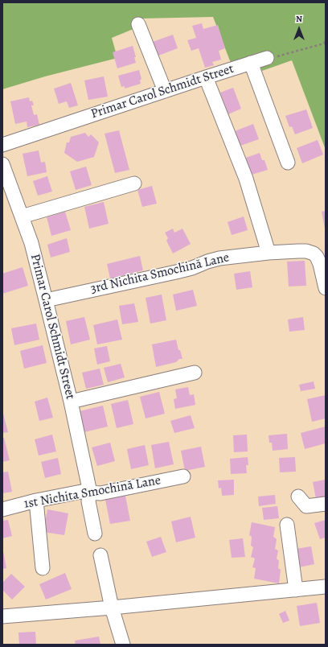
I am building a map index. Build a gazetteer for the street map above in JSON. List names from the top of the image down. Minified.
{"streets":{"street":["Primar Carol Schmidt Street","3rd Nichita Smochină Lane","1st Nichita Smochină Lane"]},"crossings":[["Primar Carol Schmidt Street","3rd Nichita Smochină Lane"],["Primar Carol Schmidt Street","1st Nichita Smochină Lane"]],"north":"top"}
